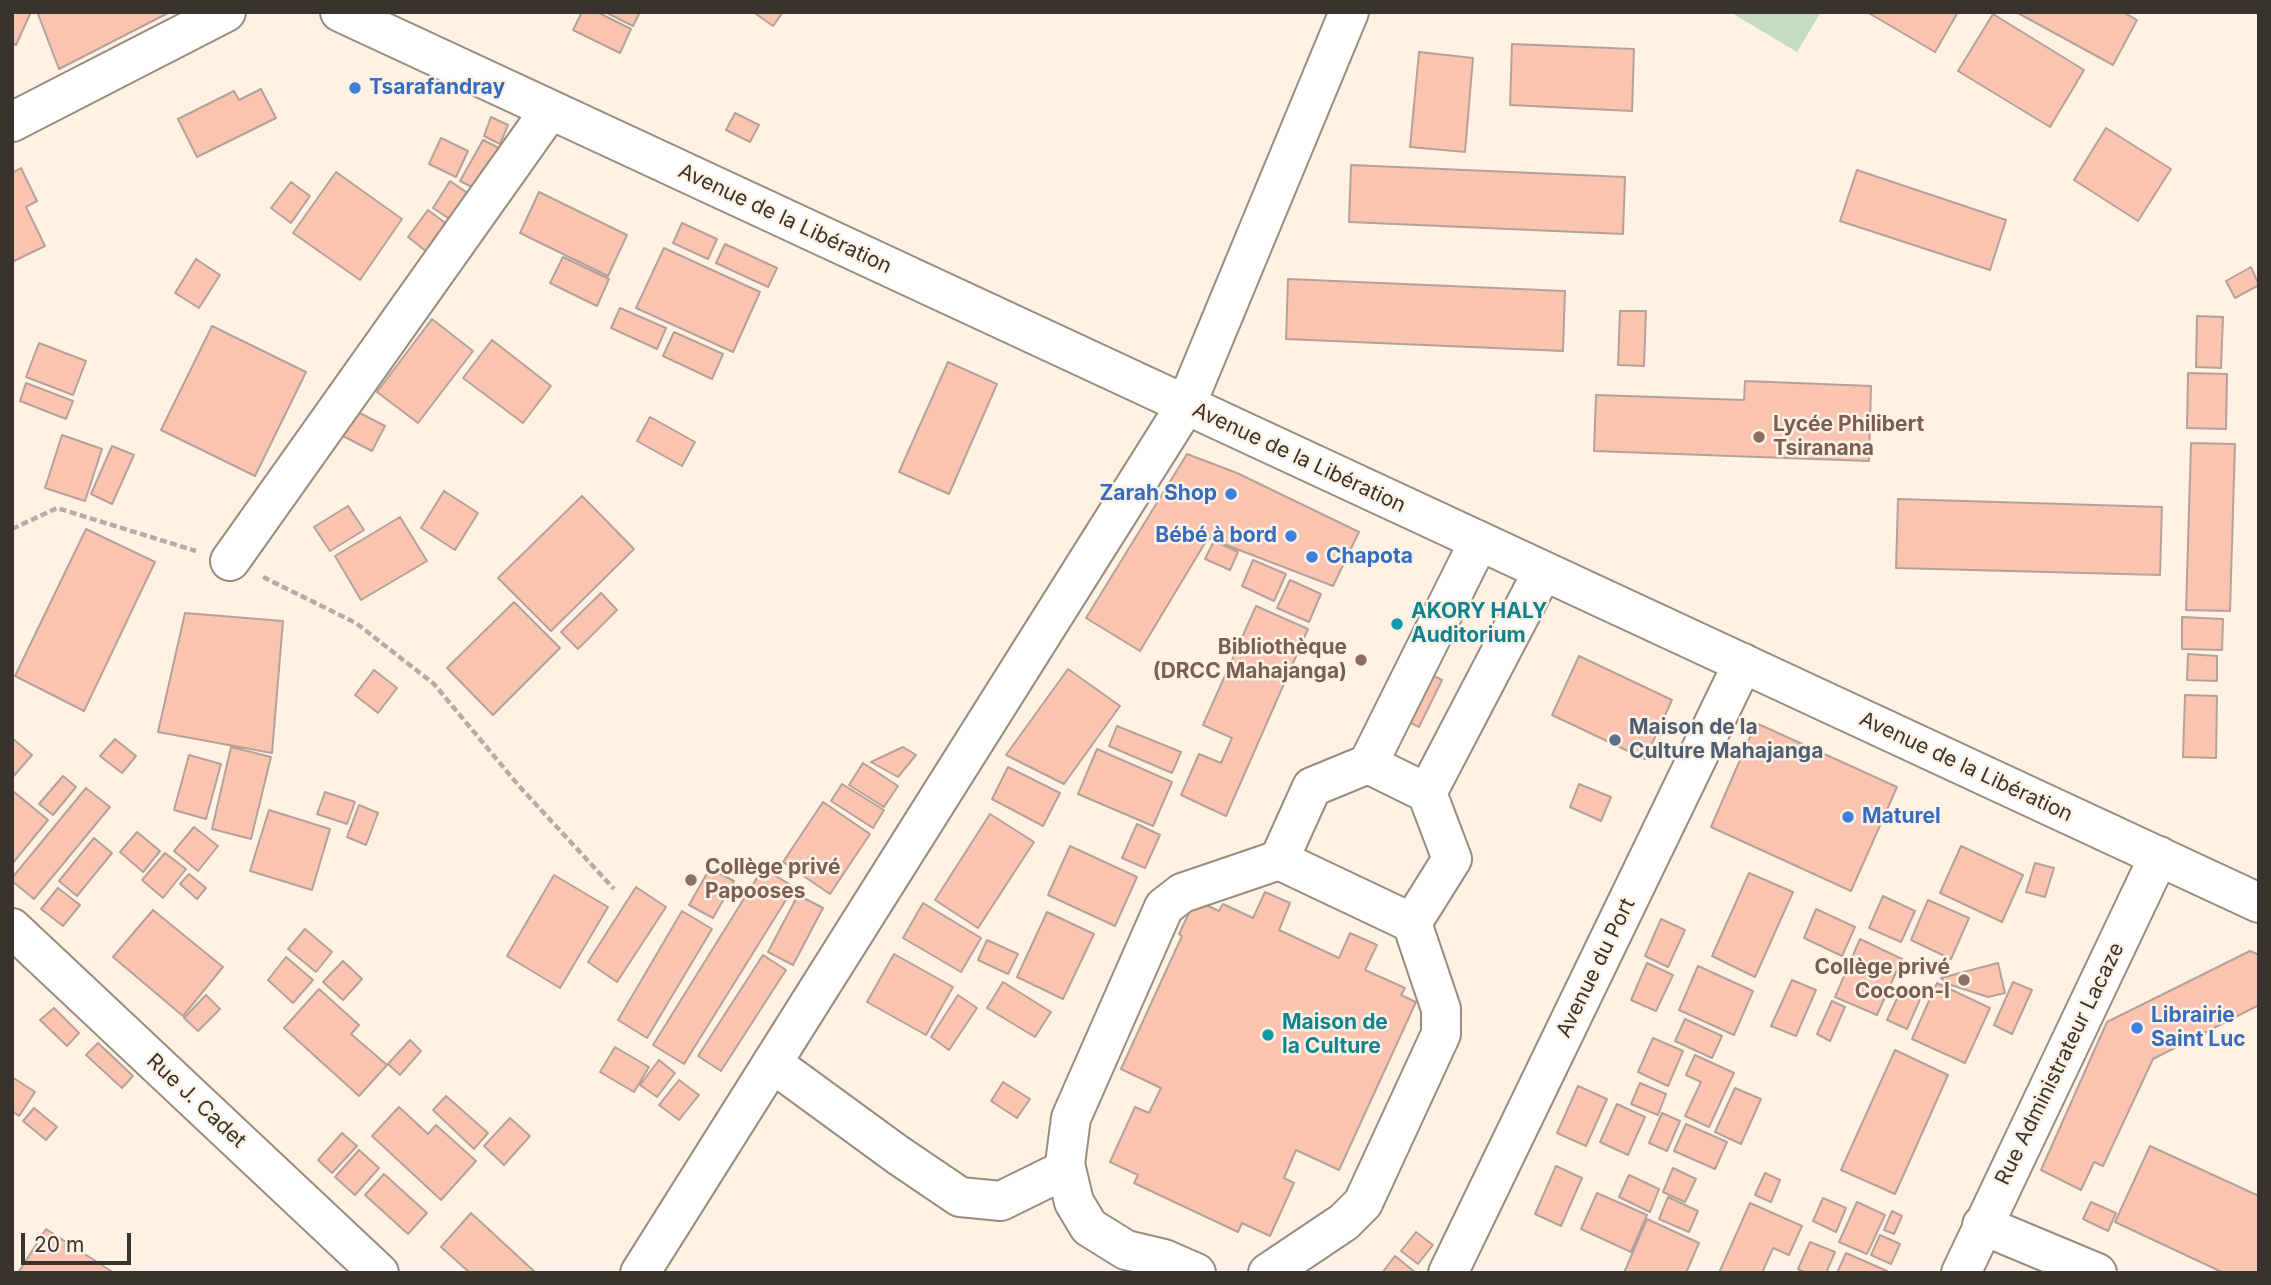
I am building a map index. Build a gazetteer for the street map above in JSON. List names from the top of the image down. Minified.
{"streets":{"street":["Avenue de la Libération","Avenue du Port","Rue Administrateur Lacaze","Rue J. Cadet"]},"crossings":[["Avenue de la Libération","Avenue du Port"],["Avenue de la Libération","Rue Administrateur Lacaze"]],"places":["Tsarafandray","Lycée Philibert Tsiranana","Zarah Shop","Bébé à bord","Chapota","AKORY HALY Auditorium","Bibliothèque (DRCC Mahajanga)","Maison de la Culture Mahajanga","Maturel","Collège privé Papooses","Collège privé Cocoon-I","Librairie Saint Luc","Maison de la Culture"],"scale_bar":"20 m"}
